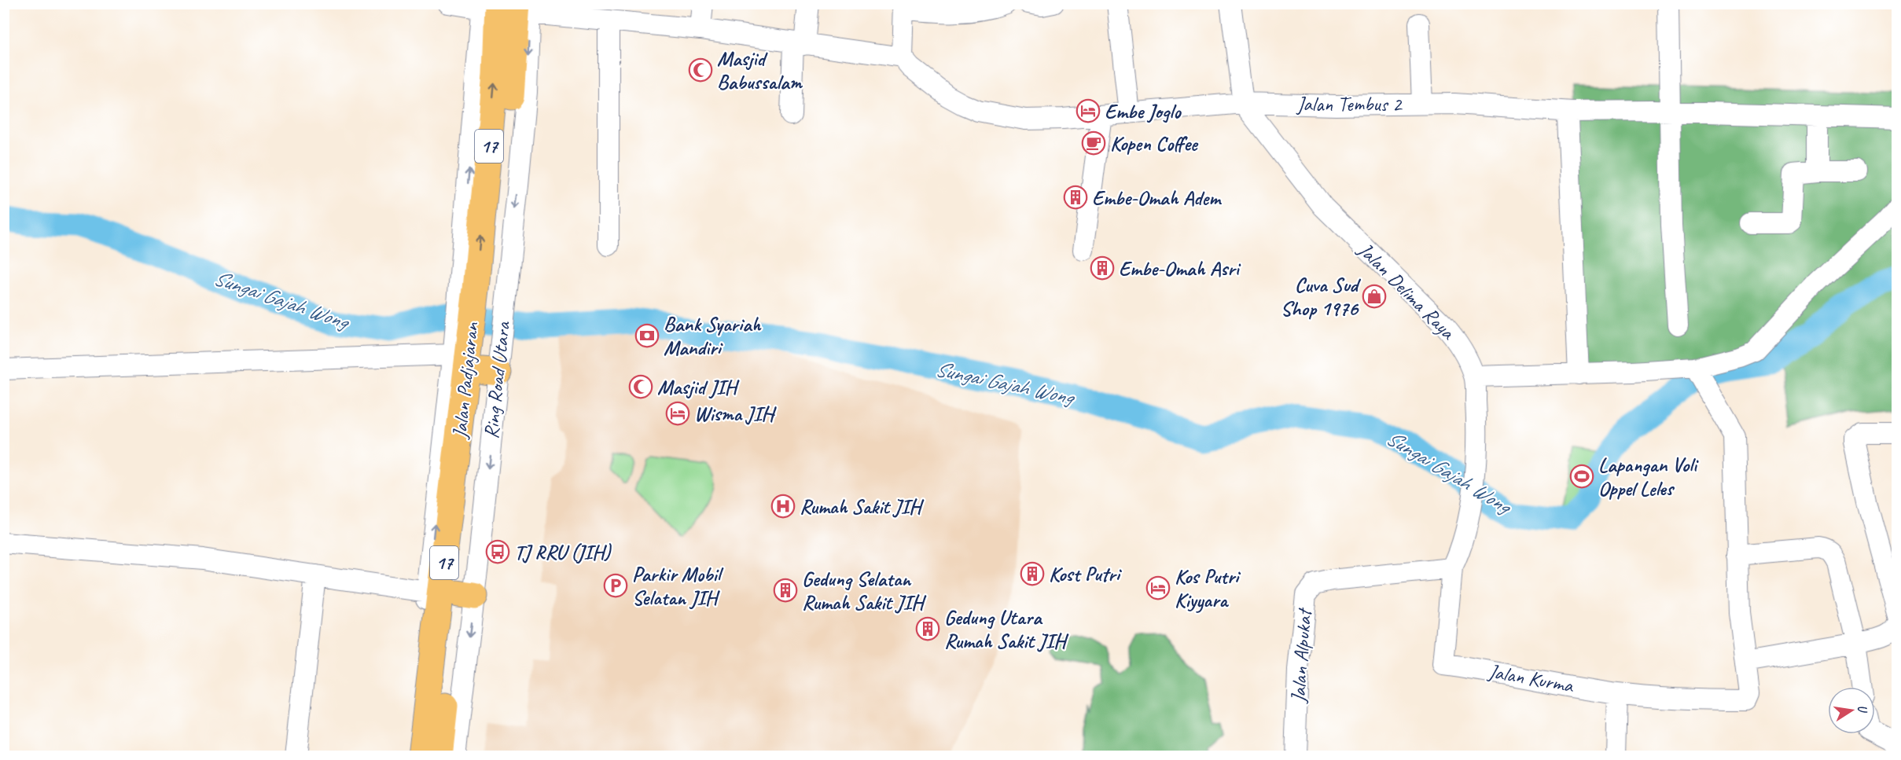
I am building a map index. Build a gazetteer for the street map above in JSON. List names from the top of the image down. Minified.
{"streets":{"highway":["17","Jalan Padjajaran"],"street":["Jalan Tembus 2","Jalan Delima Raya","Jalan Alpukat","Jalan Kurma"]},"crossings":[["Jalan Tembus 2","Jalan Delima Raya"],["Jalan Delima Raya","Jalan Alpukat"],["Jalan Delima Raya","Jalan Kurma"]],"water":["Sungai Gajah Wong"],"places":{"mosque":["Masjid Babussalam","Masjid JIH"],"hotel":["Embe Joglo","Wisma JIH","Kos Putri Kiyyara"],"cafe":["Kopen Coffee"],"building":["Embe-Omah Adem","Embe-Omah Asri","Kost Putri","Gedung Selatan Rumah Sakit JIH","Gedung Utara Rumah Sakit JIH"],"shop":["Cuva Sud Shop 1976"],"bank":["Bank Syariah Mandiri"],"sports":["Lapangan Voli Oppel Leles"],"hospital":["Rumah Sakit JIH"],"bus stop":["TJ RRU (JIH)"],"parking":["Parkir Mobil Selatan JIH"]},"north":"right"}
